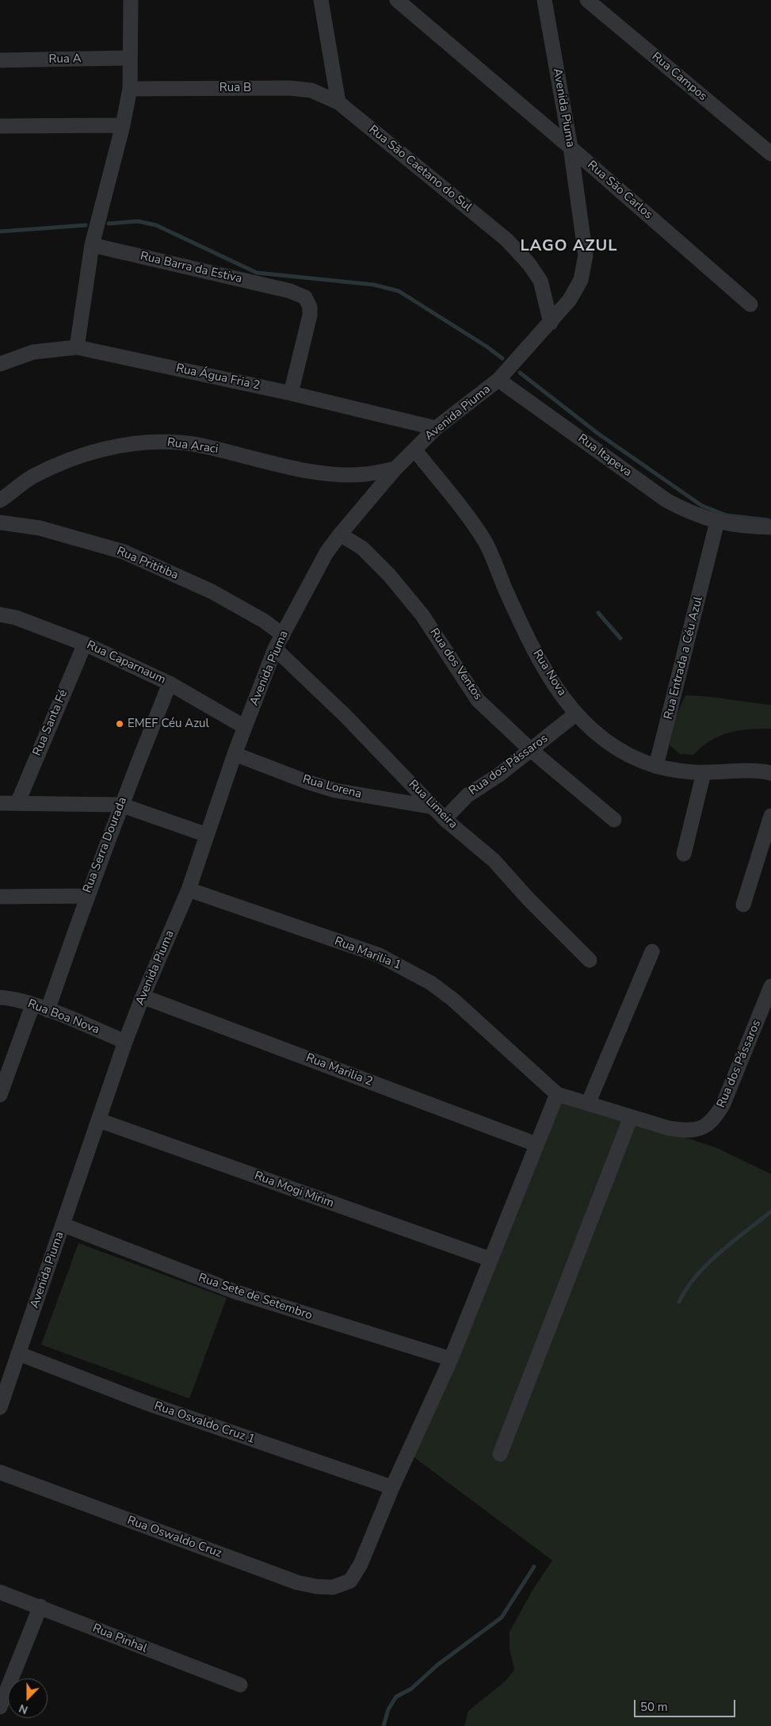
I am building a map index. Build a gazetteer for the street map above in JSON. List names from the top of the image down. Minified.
{"streets":{"street":["Rua A","Rua Campos","Rua B","Avenida Piuma","Rua São Caetano do Sul","Rua São Carlos","Rua Barra da Estiva","Rua Água Fria 2","Rua Araci","Rua Itapeva","Rua Prititiba","Rua Entrada a Céu Azul","Rua Caparnaum","Rua dos Ventos","Rua Nova","Rua Santa Fé","Rua dos Pássaros","Rua Lorena","Rua Limeira","Rua Serra Dourada","Rua Marilia 1","Rua Boa Nova","Rua Marilia 2","Rua Mogi Mirim","Rua Sete de Setembro","Rua Osvaldo Cruz 1","Rua Oswaldo Cruz","Rua Pinhal"]},"crossings":[["Rua B","Rua São Caetano do Sul"],["Avenida Piuma","Rua São Caetano do Sul"],["Avenida Piuma","Rua São Carlos"],["Avenida Piuma","Rua Água Fria 2"],["Avenida Piuma","Rua Araci"],["Avenida Piuma","Rua Itapeva"],["Avenida Piuma","Rua Prititiba"],["Avenida Piuma","Rua Caparnaum"],["Avenida Piuma","Rua dos Ventos"],["Avenida Piuma","Rua Nova"],["Avenida Piuma","Rua Lorena"],["Avenida Piuma","Rua Limeira"],["Avenida Piuma","Rua Marilia 1"],["Avenida Piuma","Rua Boa Nova"],["Avenida Piuma","Rua Marilia 2"],["Avenida Piuma","Rua Mogi Mirim"],["Avenida Piuma","Rua Sete de Setembro"],["Avenida Piuma","Rua Osvaldo Cruz 1"],["Rua Barra da Estiva","Rua Água Fria 2"],["Rua Itapeva","Rua Entrada a Céu Azul"],["Rua Entrada a Céu Azul","Rua Nova"],["Rua Caparnaum","Rua Santa Fé"],["Rua Caparnaum","Rua Serra Dourada"],["Rua dos Ventos","Rua dos Pássaros"],["Rua Nova","Rua dos Pássaros"],["Rua dos Pássaros","Rua Limeira"],["Rua dos Pássaros","Rua Marilia 1"],["Rua Lorena","Rua Limeira"],["Rua Serra Dourada","Rua Boa Nova"],["Rua Osvaldo Cruz 1","Rua Oswaldo Cruz"]],"districts":["LAGO AZUL"],"places":["EMEF Céu Azul"],"scale_bar":"50 m","north":"bottom"}
